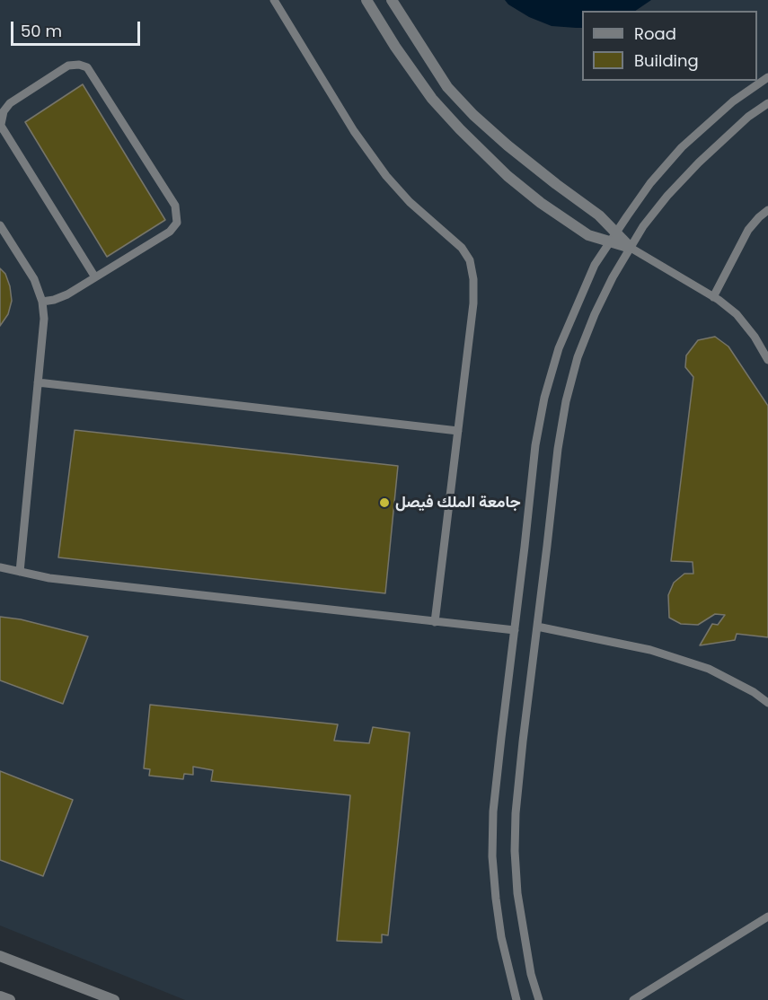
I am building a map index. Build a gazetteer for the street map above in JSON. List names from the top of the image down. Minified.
{"places":["جامعة الملك فيصل"],"legend":["Road","Building"],"scale_bar":"50 m"}
